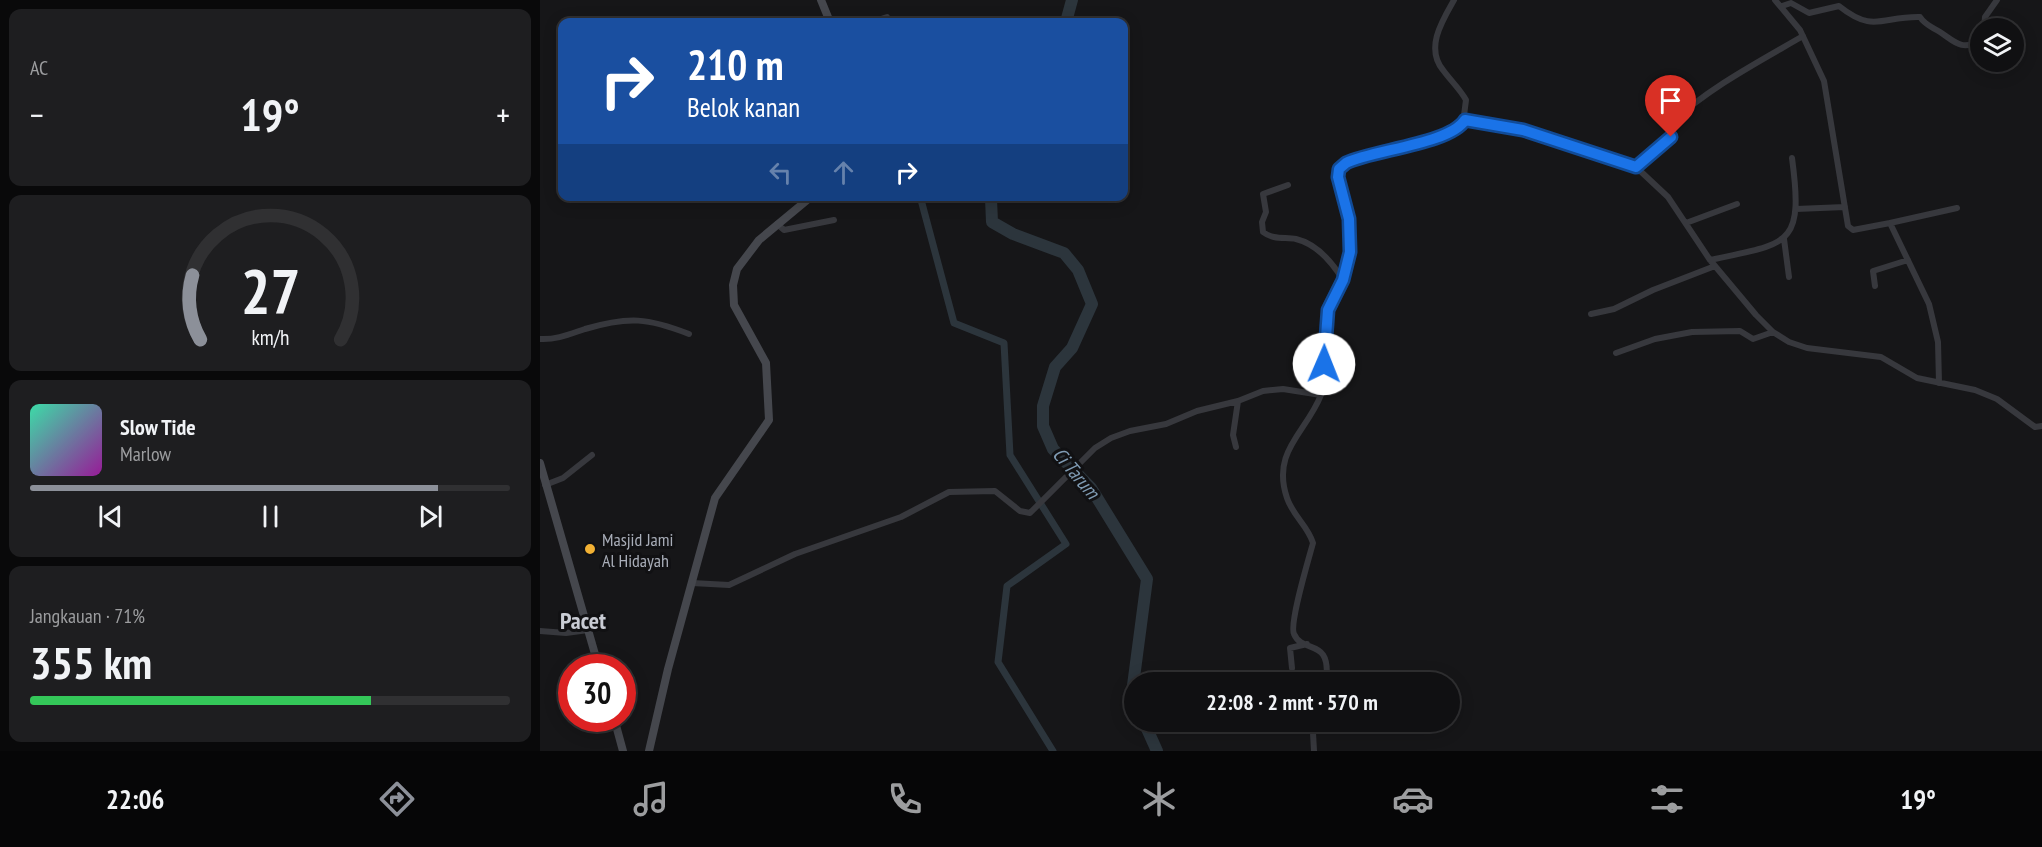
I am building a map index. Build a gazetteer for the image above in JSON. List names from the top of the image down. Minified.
{"districts":["Pacet"],"water":["Ci Tarum"],"places":["Masjid Jami Al Hidayah"],"page":{"tile":["AC",["Jangkauan · 71%","355 km"]],"turn":["210 m","Belok kanan"],"heat":["−","19°","+"],"song":["Slow Tide","Marlow"],"limit":"30","trip":"22:08 · 2 mnt · 570 m","tabs":["22:06","19°"],"gauge":["27","km/h"]}}
